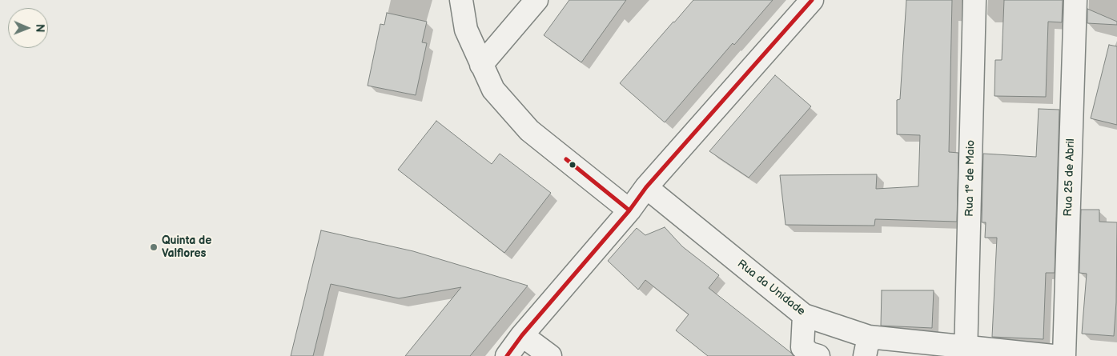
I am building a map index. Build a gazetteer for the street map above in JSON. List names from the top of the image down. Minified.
{"streets":{"street":["Rua 25 de Abril","Rua 1º de Maio","Rua da Unidade"]},"crossings":[["Rua 1º de Maio","Rua da Unidade"]],"places":["Quinta de Valflores"],"north":"right"}
